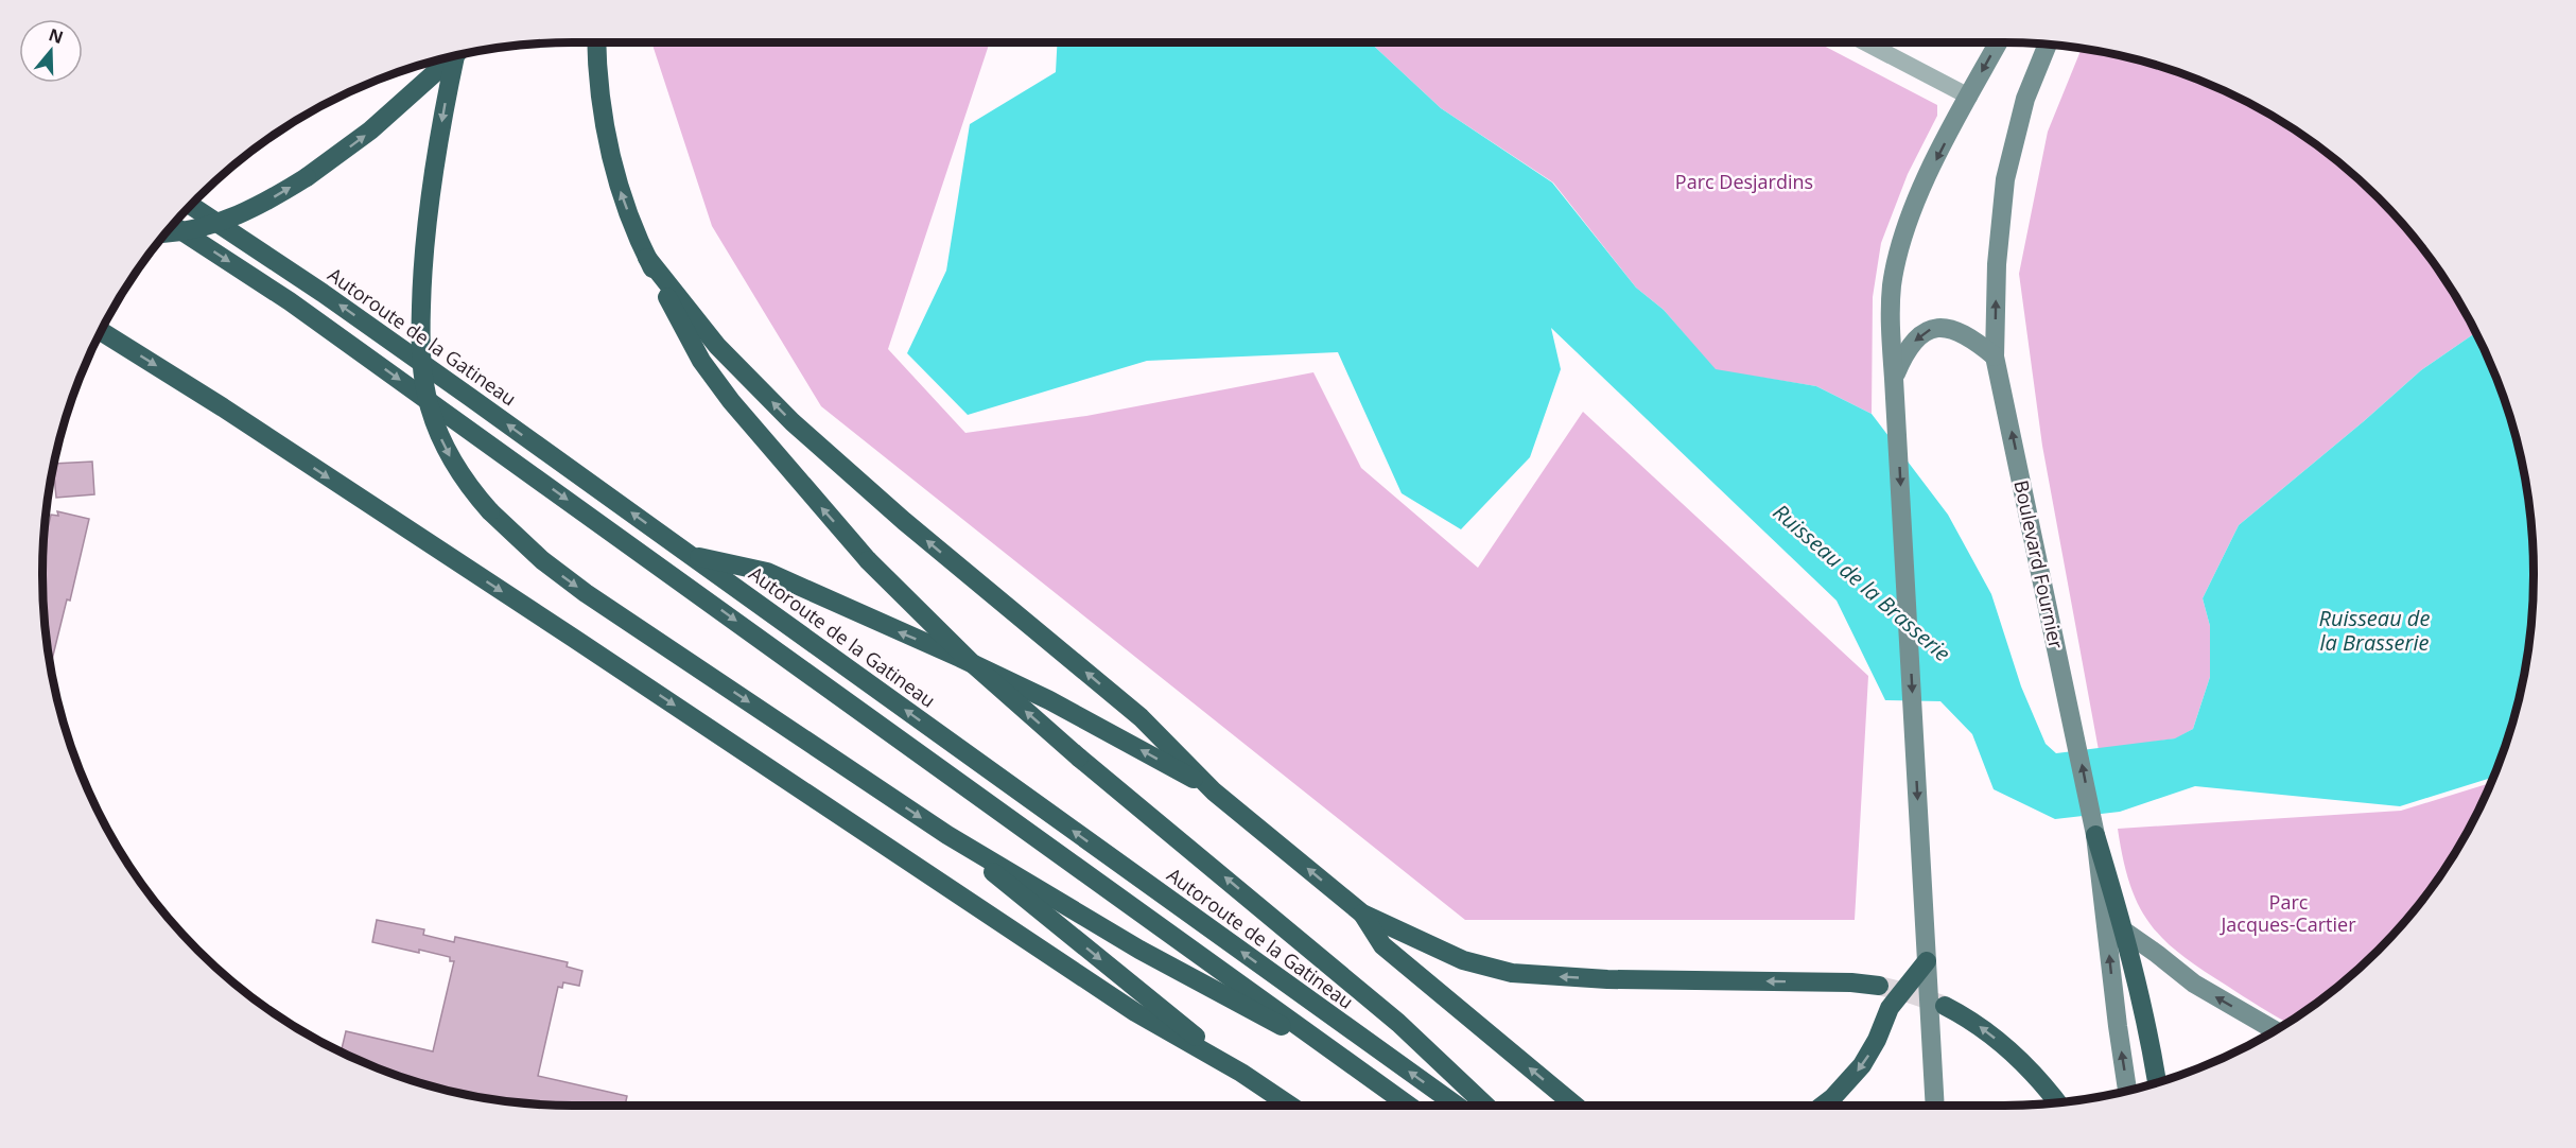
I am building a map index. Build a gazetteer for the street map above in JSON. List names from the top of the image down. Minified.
{"streets":{"highway":["Autoroute de la Gatineau"],"main road":["Boulevard Fournier"]},"water":["Ruisseau de la Brasserie"],"parks":["Parc Desjardins","Parc Jacques-Cartier"],"north":"top"}
